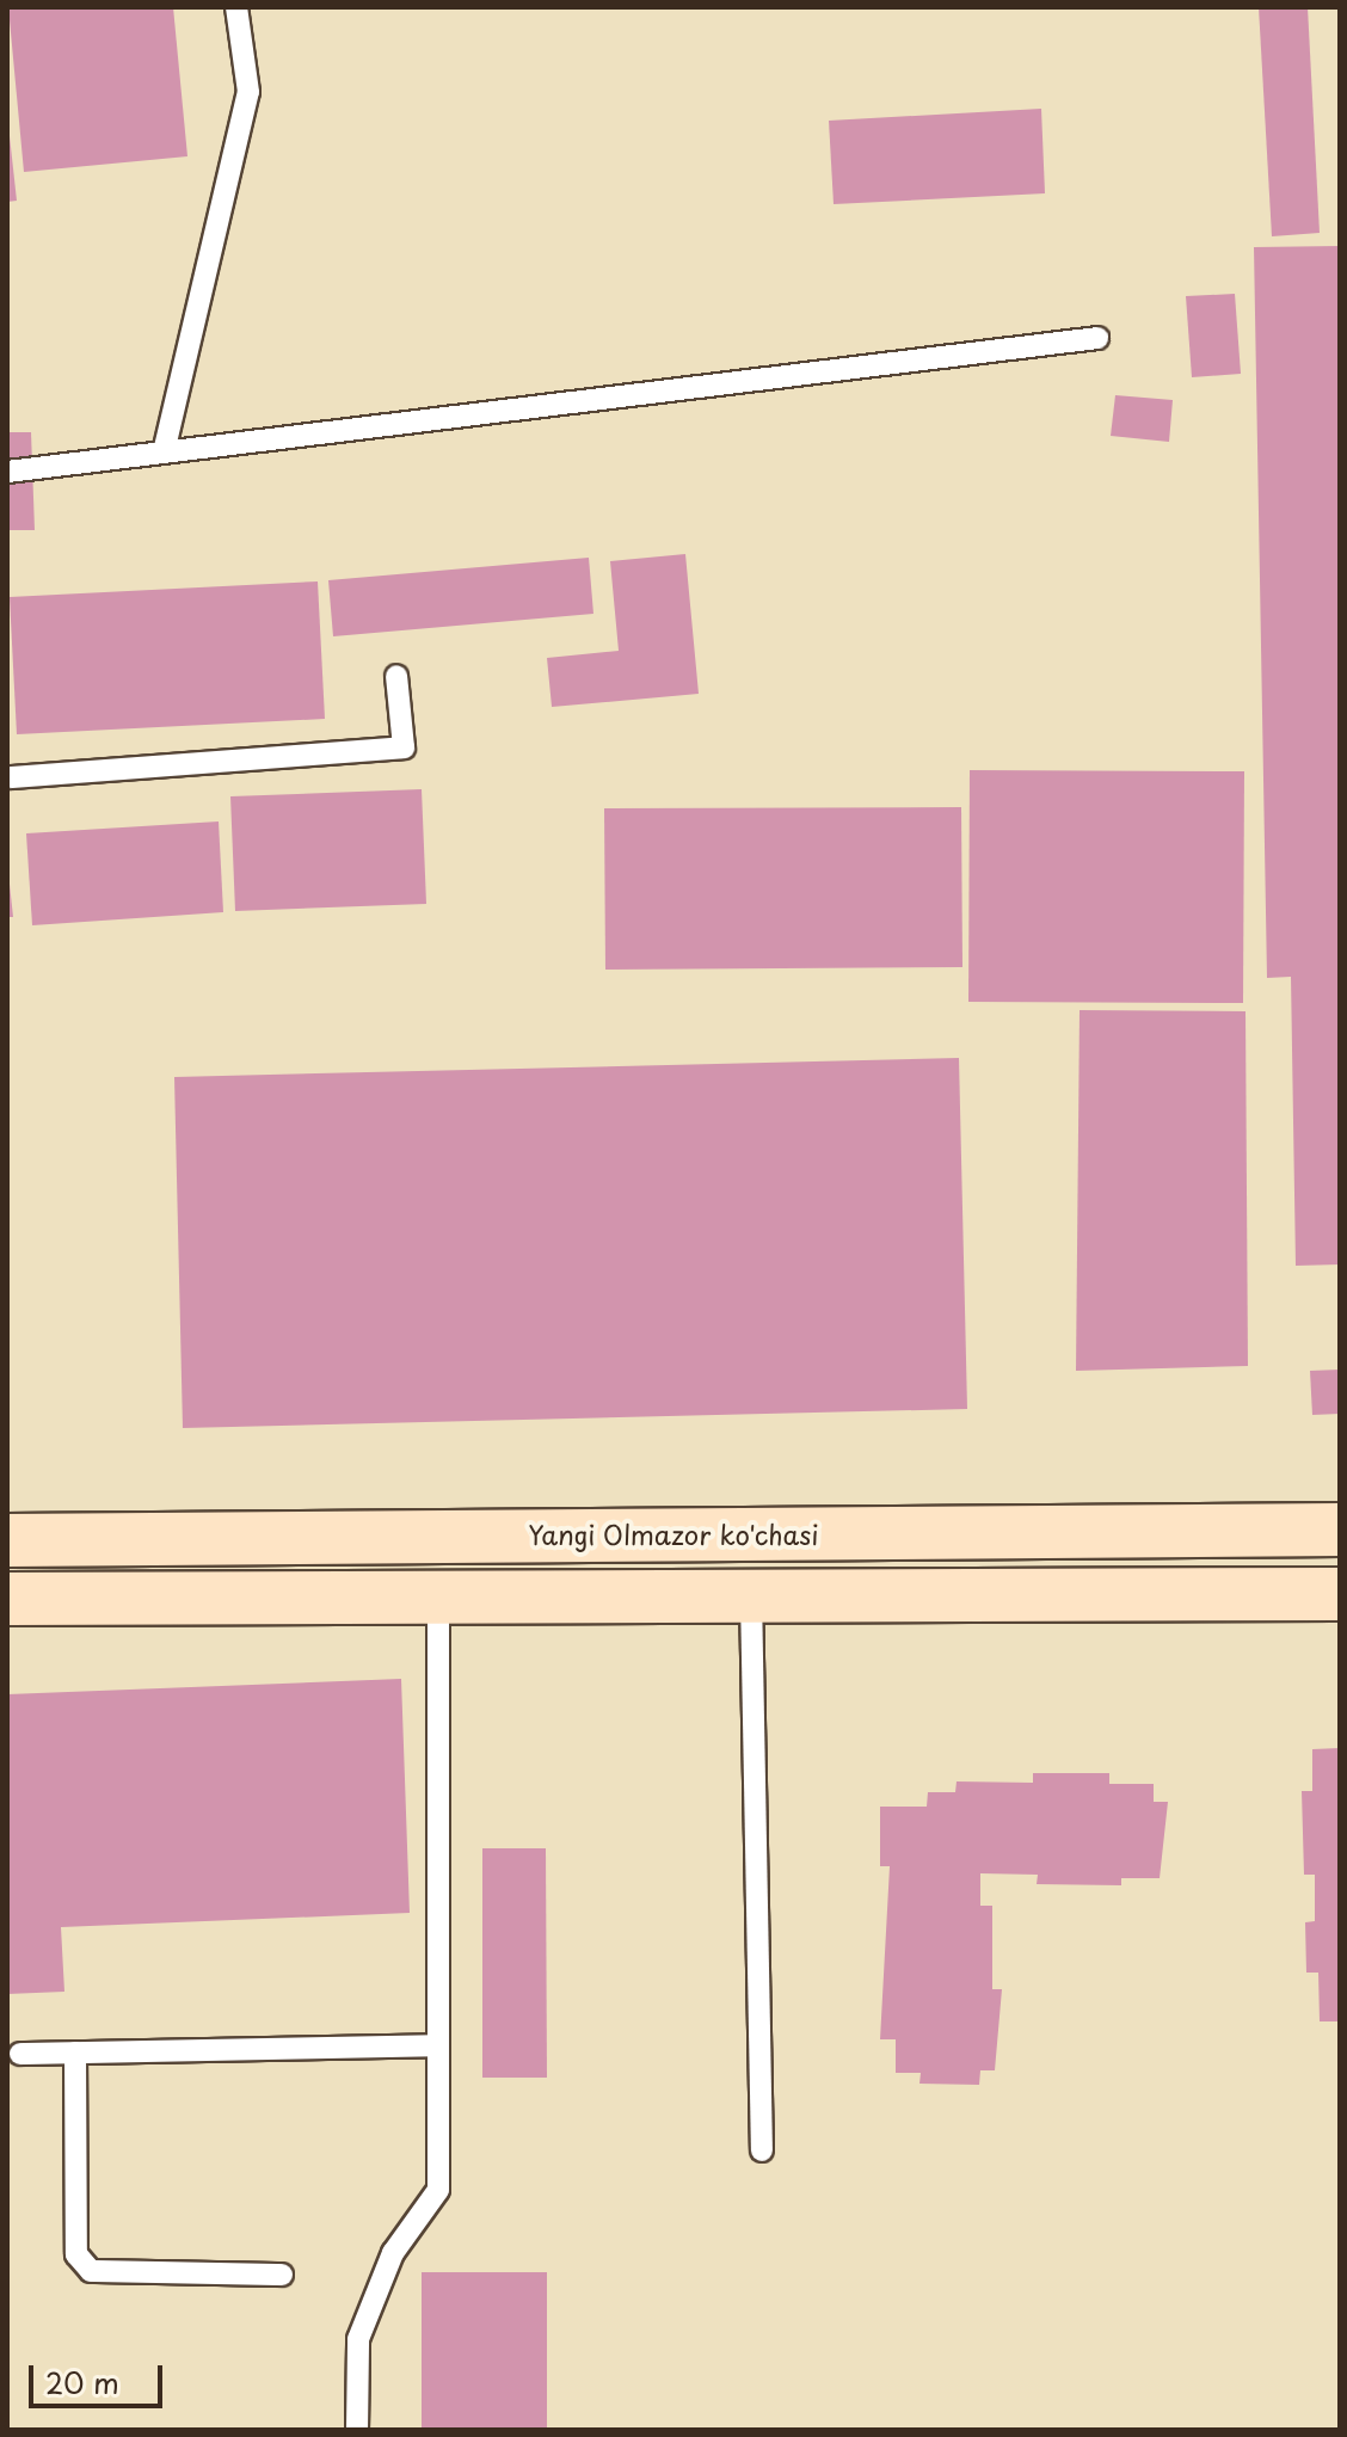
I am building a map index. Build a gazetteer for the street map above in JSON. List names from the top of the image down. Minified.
{"streets":{"main road":["Yangi Olmazor ko'chasi"]},"scale_bar":"20 m"}
